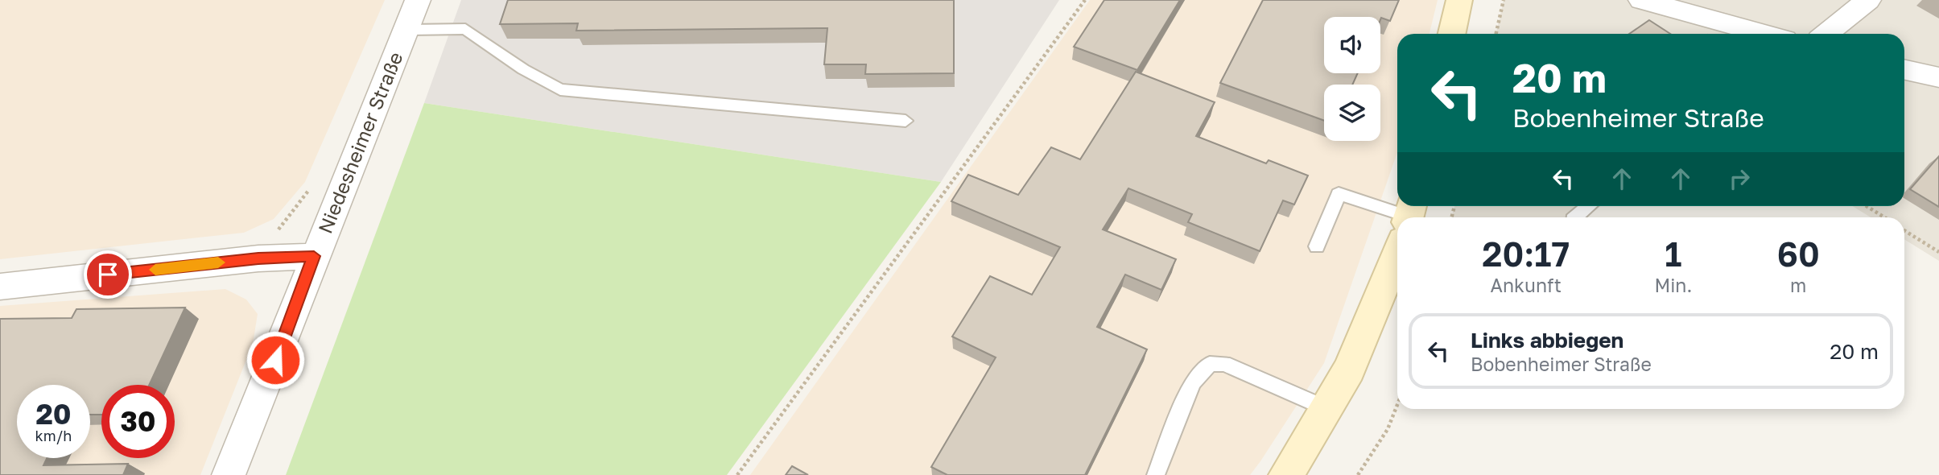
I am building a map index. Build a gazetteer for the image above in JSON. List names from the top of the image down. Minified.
{"streets":{"street":["Niedesheimer Straße"]},"page":{"turn":["20 m","Bobenheimer Straße"],"eta":["20:17","Ankunft","1","Min.","60","m"],"list":[{"name":"Links abbiegen","note":"Bobenheimer Straße","value":"20 m"}],"speed":"20 km/h","limit":"30"}}
